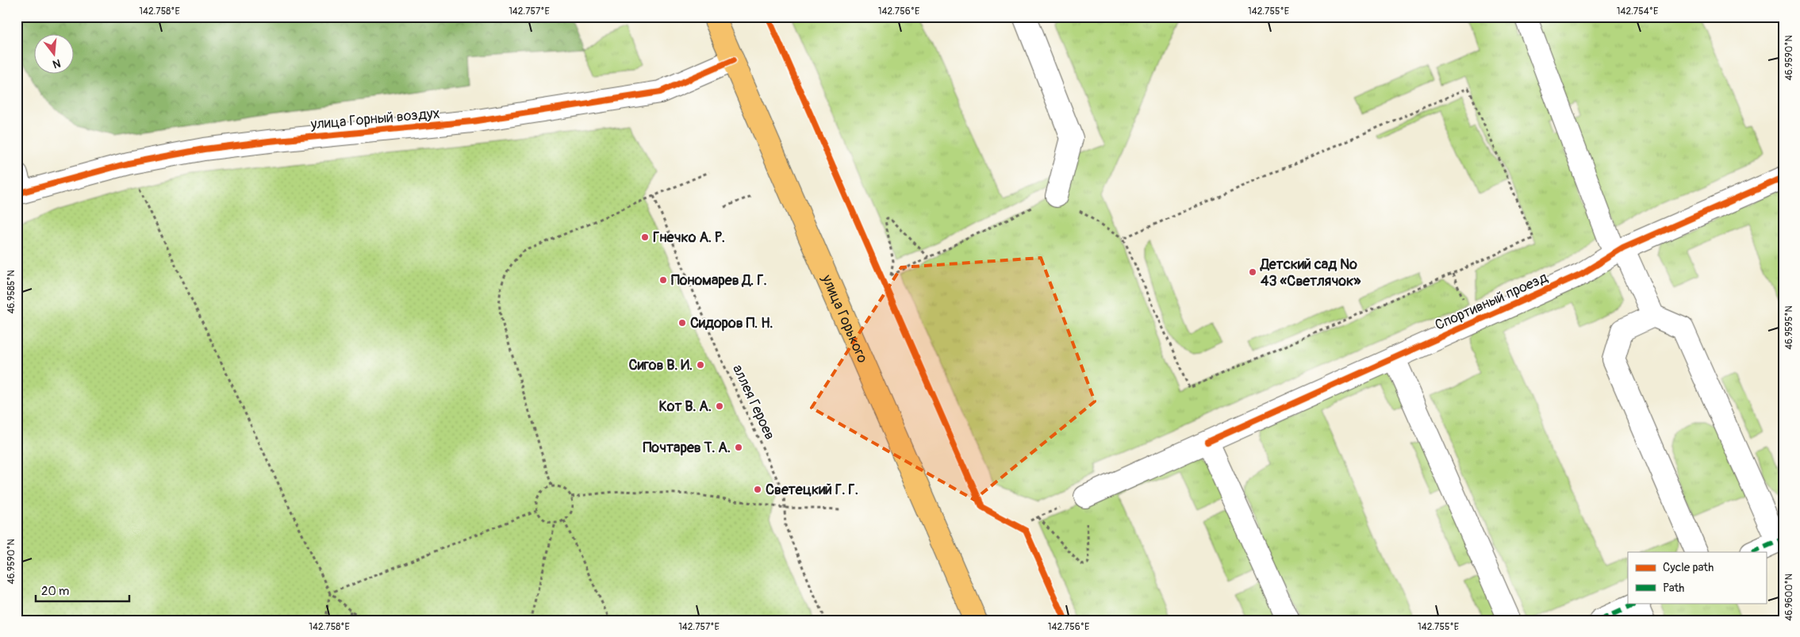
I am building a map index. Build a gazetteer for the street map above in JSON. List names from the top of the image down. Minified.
{"streets":{"main road":["улица Горького"],"street":["улица Горный воздух","Спортивный проезд"],"path":["аллея Героев"]},"crossings":[["улица Горный воздух","улица Горького"]],"places":["Гнечко А. Р.","Детский сад № 43 «Светлячок»","Пономарев Д. Г.","Сидоров П. Н.","Сигов В. И.","Кот В. А.","Почтарев Т. А.","Светецкий Г. Г."],"legend":["Cycle path","Path"],"scale_bar":"20 m","north":"bottom","coordinates":["142.758°E","142.757°E","142.756°E","142.755°E","142.754°E","46.9590°N","46.9585°N","46.9595°N","46.9600°N"]}
